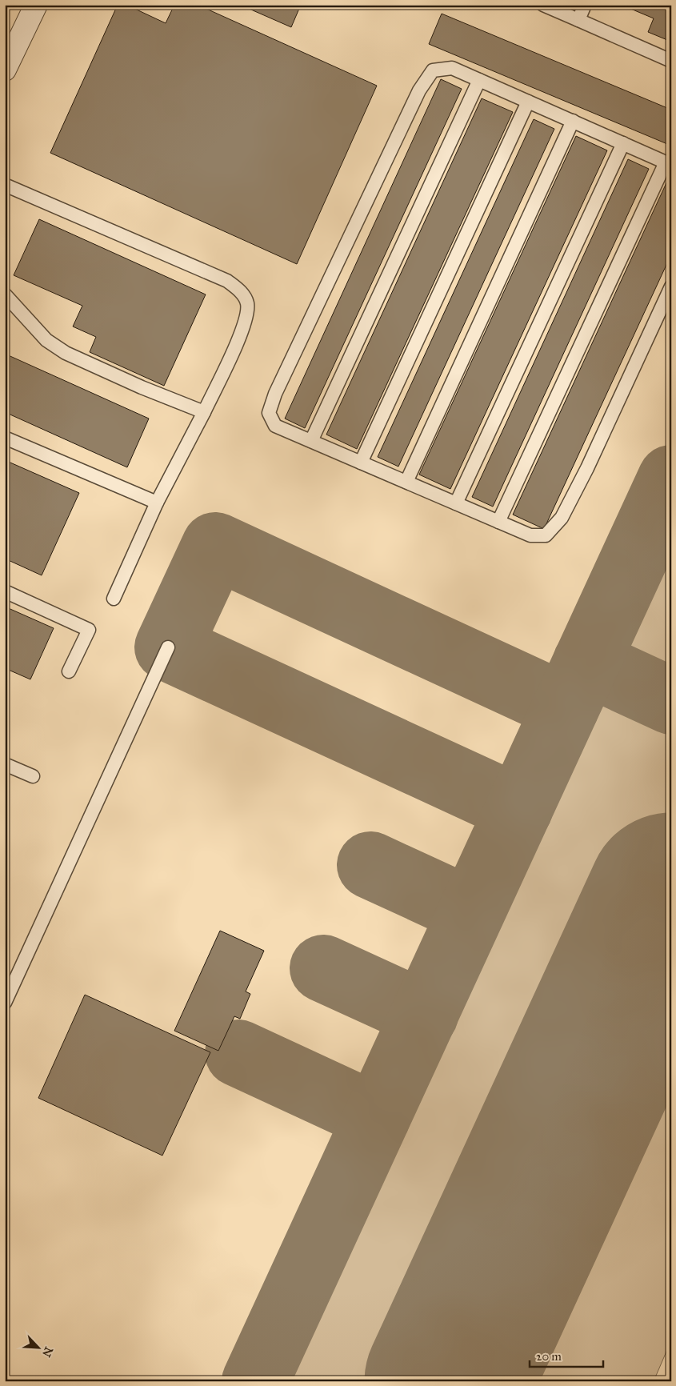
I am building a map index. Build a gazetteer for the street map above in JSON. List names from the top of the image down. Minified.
{"scale_bar":"20 m","north":"bottom right"}
